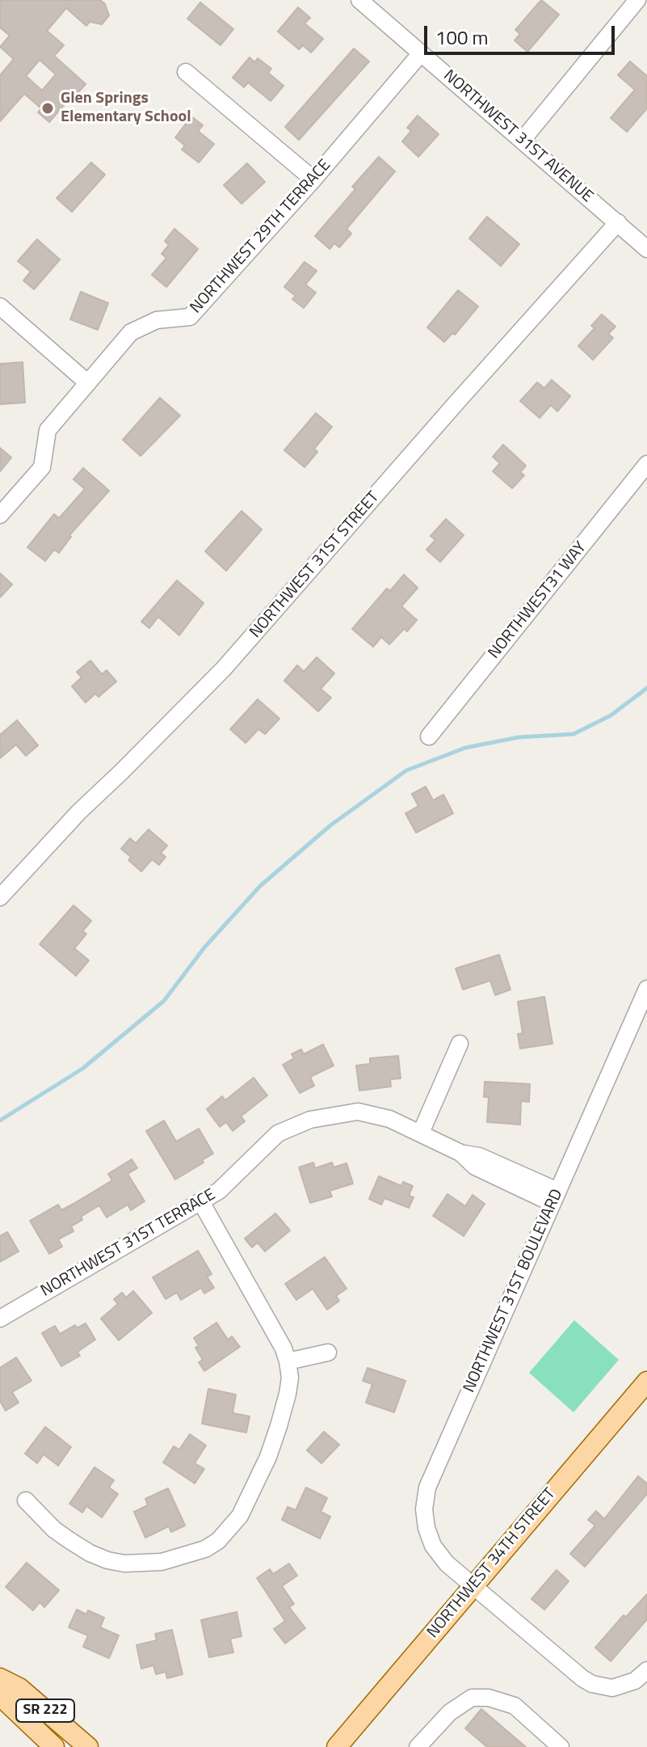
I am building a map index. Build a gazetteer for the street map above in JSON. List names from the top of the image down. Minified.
{"streets":{"main road":["NORTHWEST 34TH STREET","SR 222"],"street":["NORTHWEST 31ST AVENUE","NORTHWEST 29TH TERRACE","NORTHWEST 31ST STREET","NORTHWEST31 WAY","NORTHWEST 31ST TERRACE","NORTHWEST 31ST BOULEVARD"]},"crossings":[["NORTHWEST 31ST AVENUE","NORTHWEST 29TH TERRACE"],["NORTHWEST 31ST AVENUE","NORTHWEST 31ST STREET"],["NORTHWEST 31ST TERRACE","NORTHWEST 31ST BOULEVARD"],["NORTHWEST 31ST BOULEVARD","NORTHWEST 34TH STREET"]],"places":["Glen Springs Elementary School"],"scale_bar":"100 m"}
